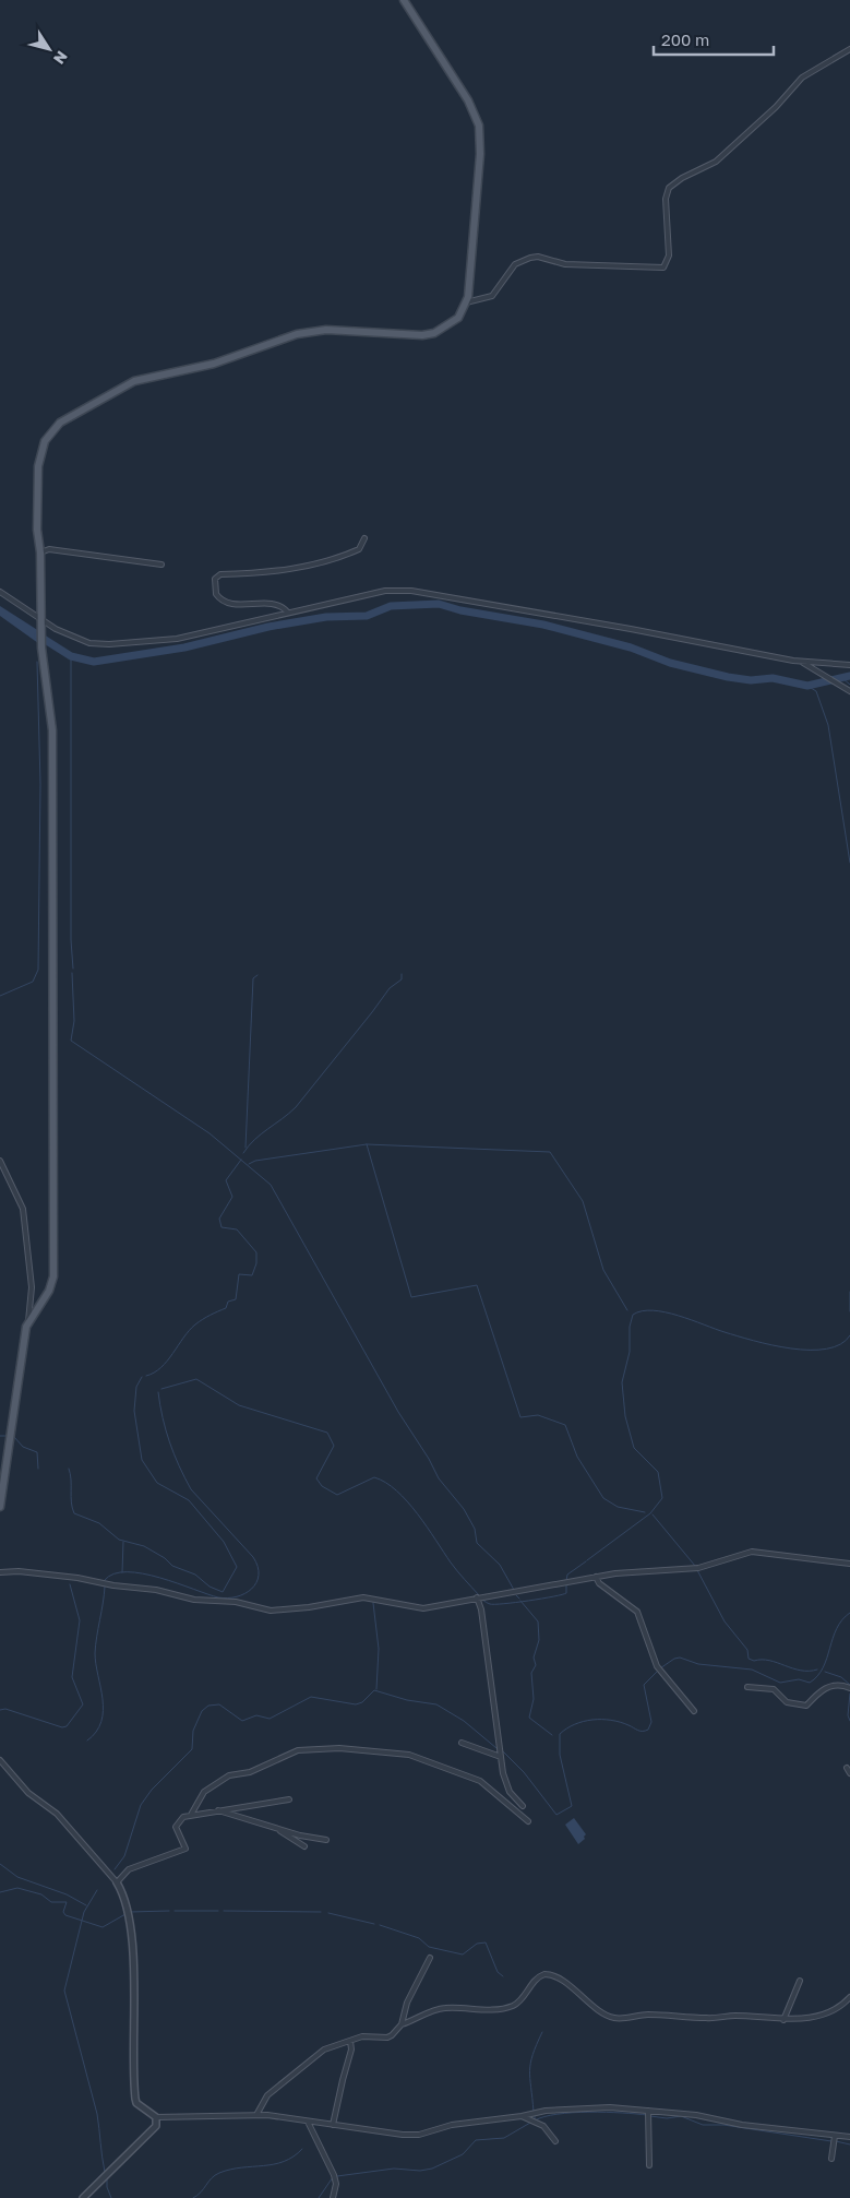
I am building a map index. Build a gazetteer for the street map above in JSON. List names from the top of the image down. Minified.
{"scale_bar":"200 m","north":"bottom right"}
